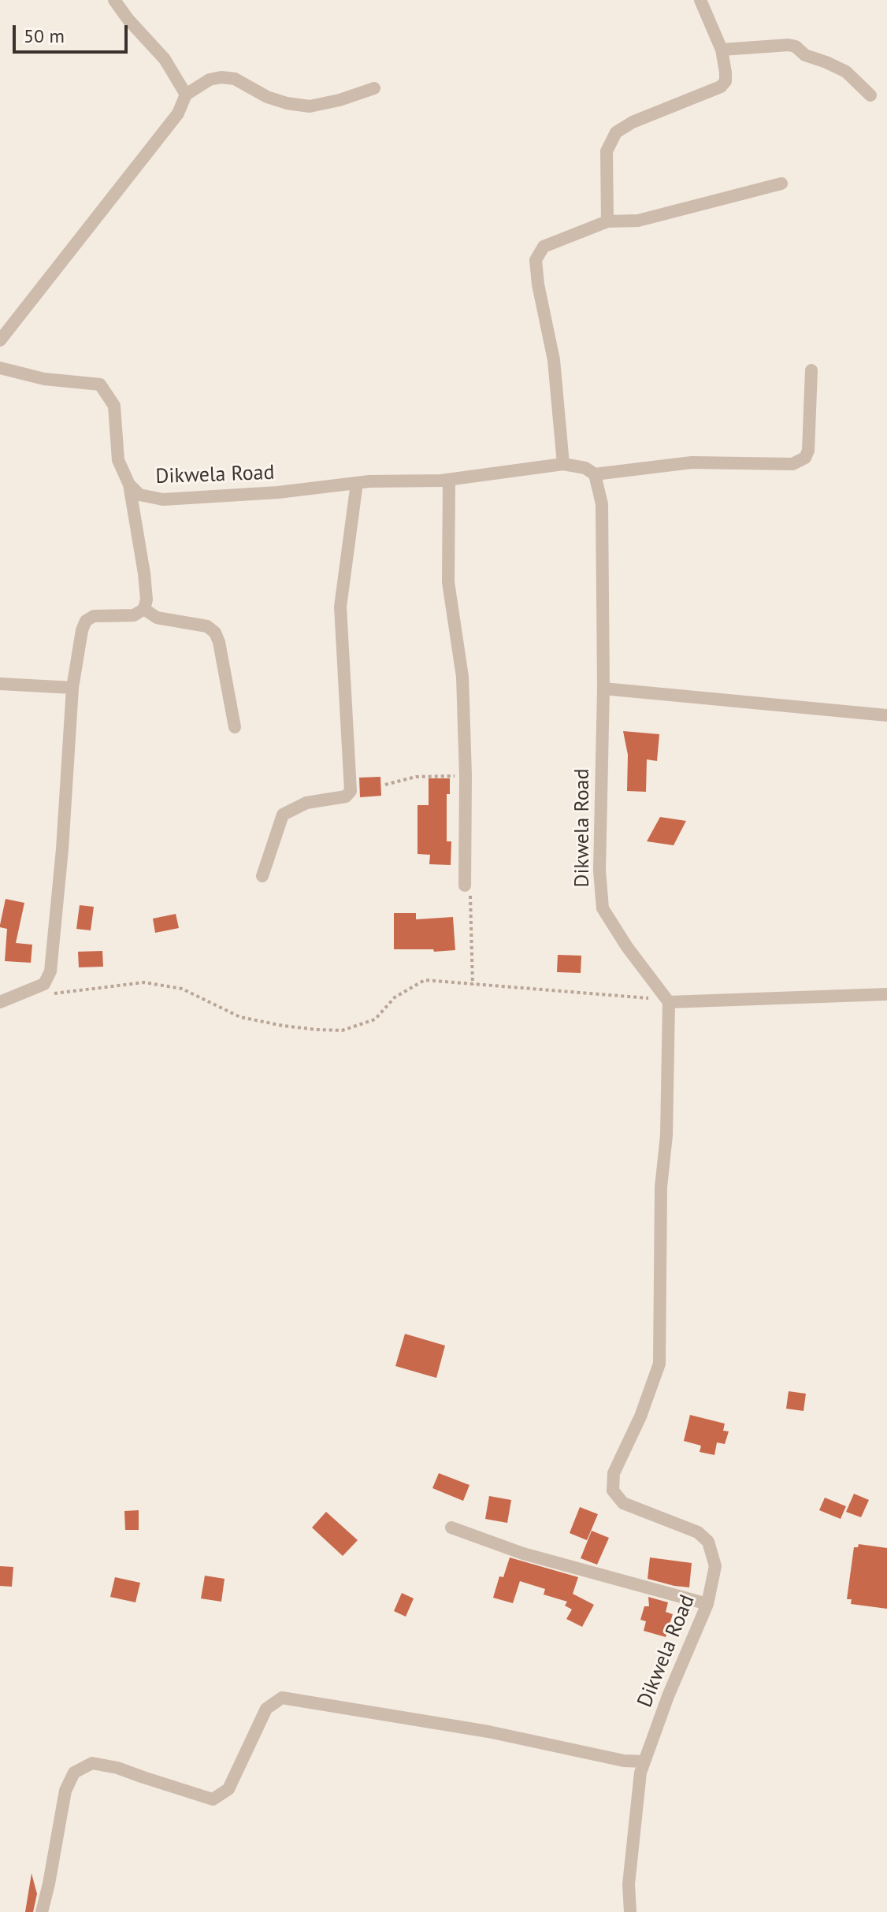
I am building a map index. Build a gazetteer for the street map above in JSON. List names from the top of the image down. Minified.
{"streets":{"street":["Dikwela Road"]},"scale_bar":"50 m"}
